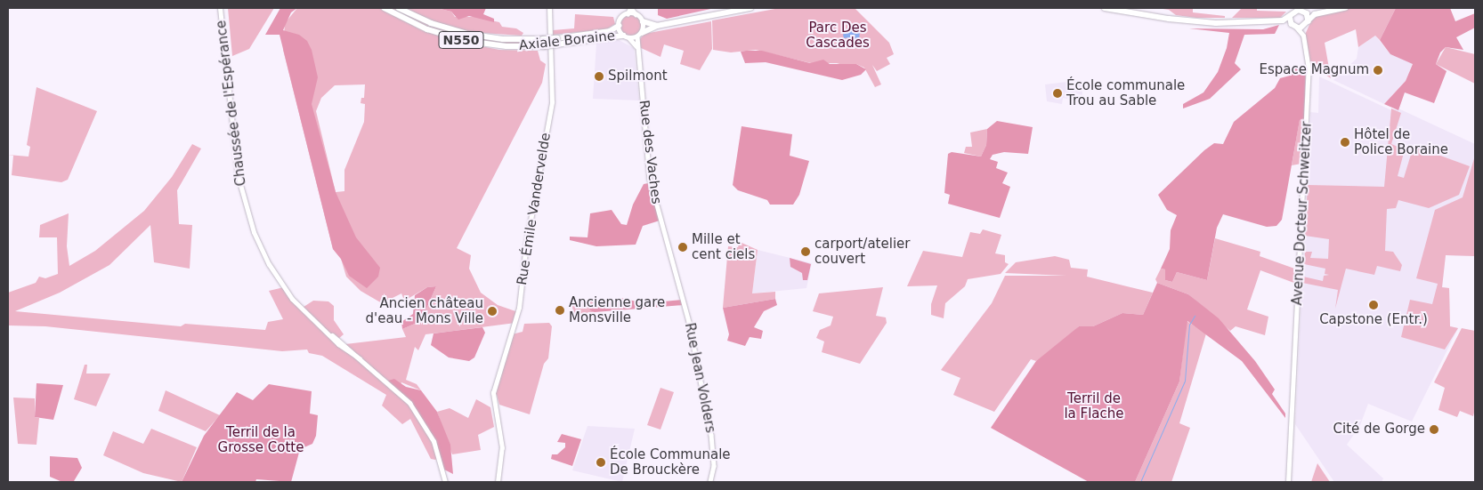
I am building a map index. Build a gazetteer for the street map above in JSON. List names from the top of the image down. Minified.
{"streets":{"main road":["N550","Axiale Boraine","Chaussée de l'Espérance"],"street":["Rue des Vaches","Rue Émile Vandervelde","Avenue Docteur Schweitzer","Rue Jean Volders"]},"crossings":[["Axiale Boraine","Rue des Vaches"],["Rue des Vaches","Rue Jean Volders"]],"parks":["Parc Des Cascades","Terril de la Flache","Terril de la Grosse Cotte"],"places":["Espace Magnum","Spilmont","École communale Trou au Sable","Hôtel de Police Boraine","Mille et cent ciels","carport/atelier couvert","Capstone (Entr.)","Ancienne gare Monsville","Ancien château d'eau - Mons Ville","Cité de Gorge","École Communale De Brouckère"]}
